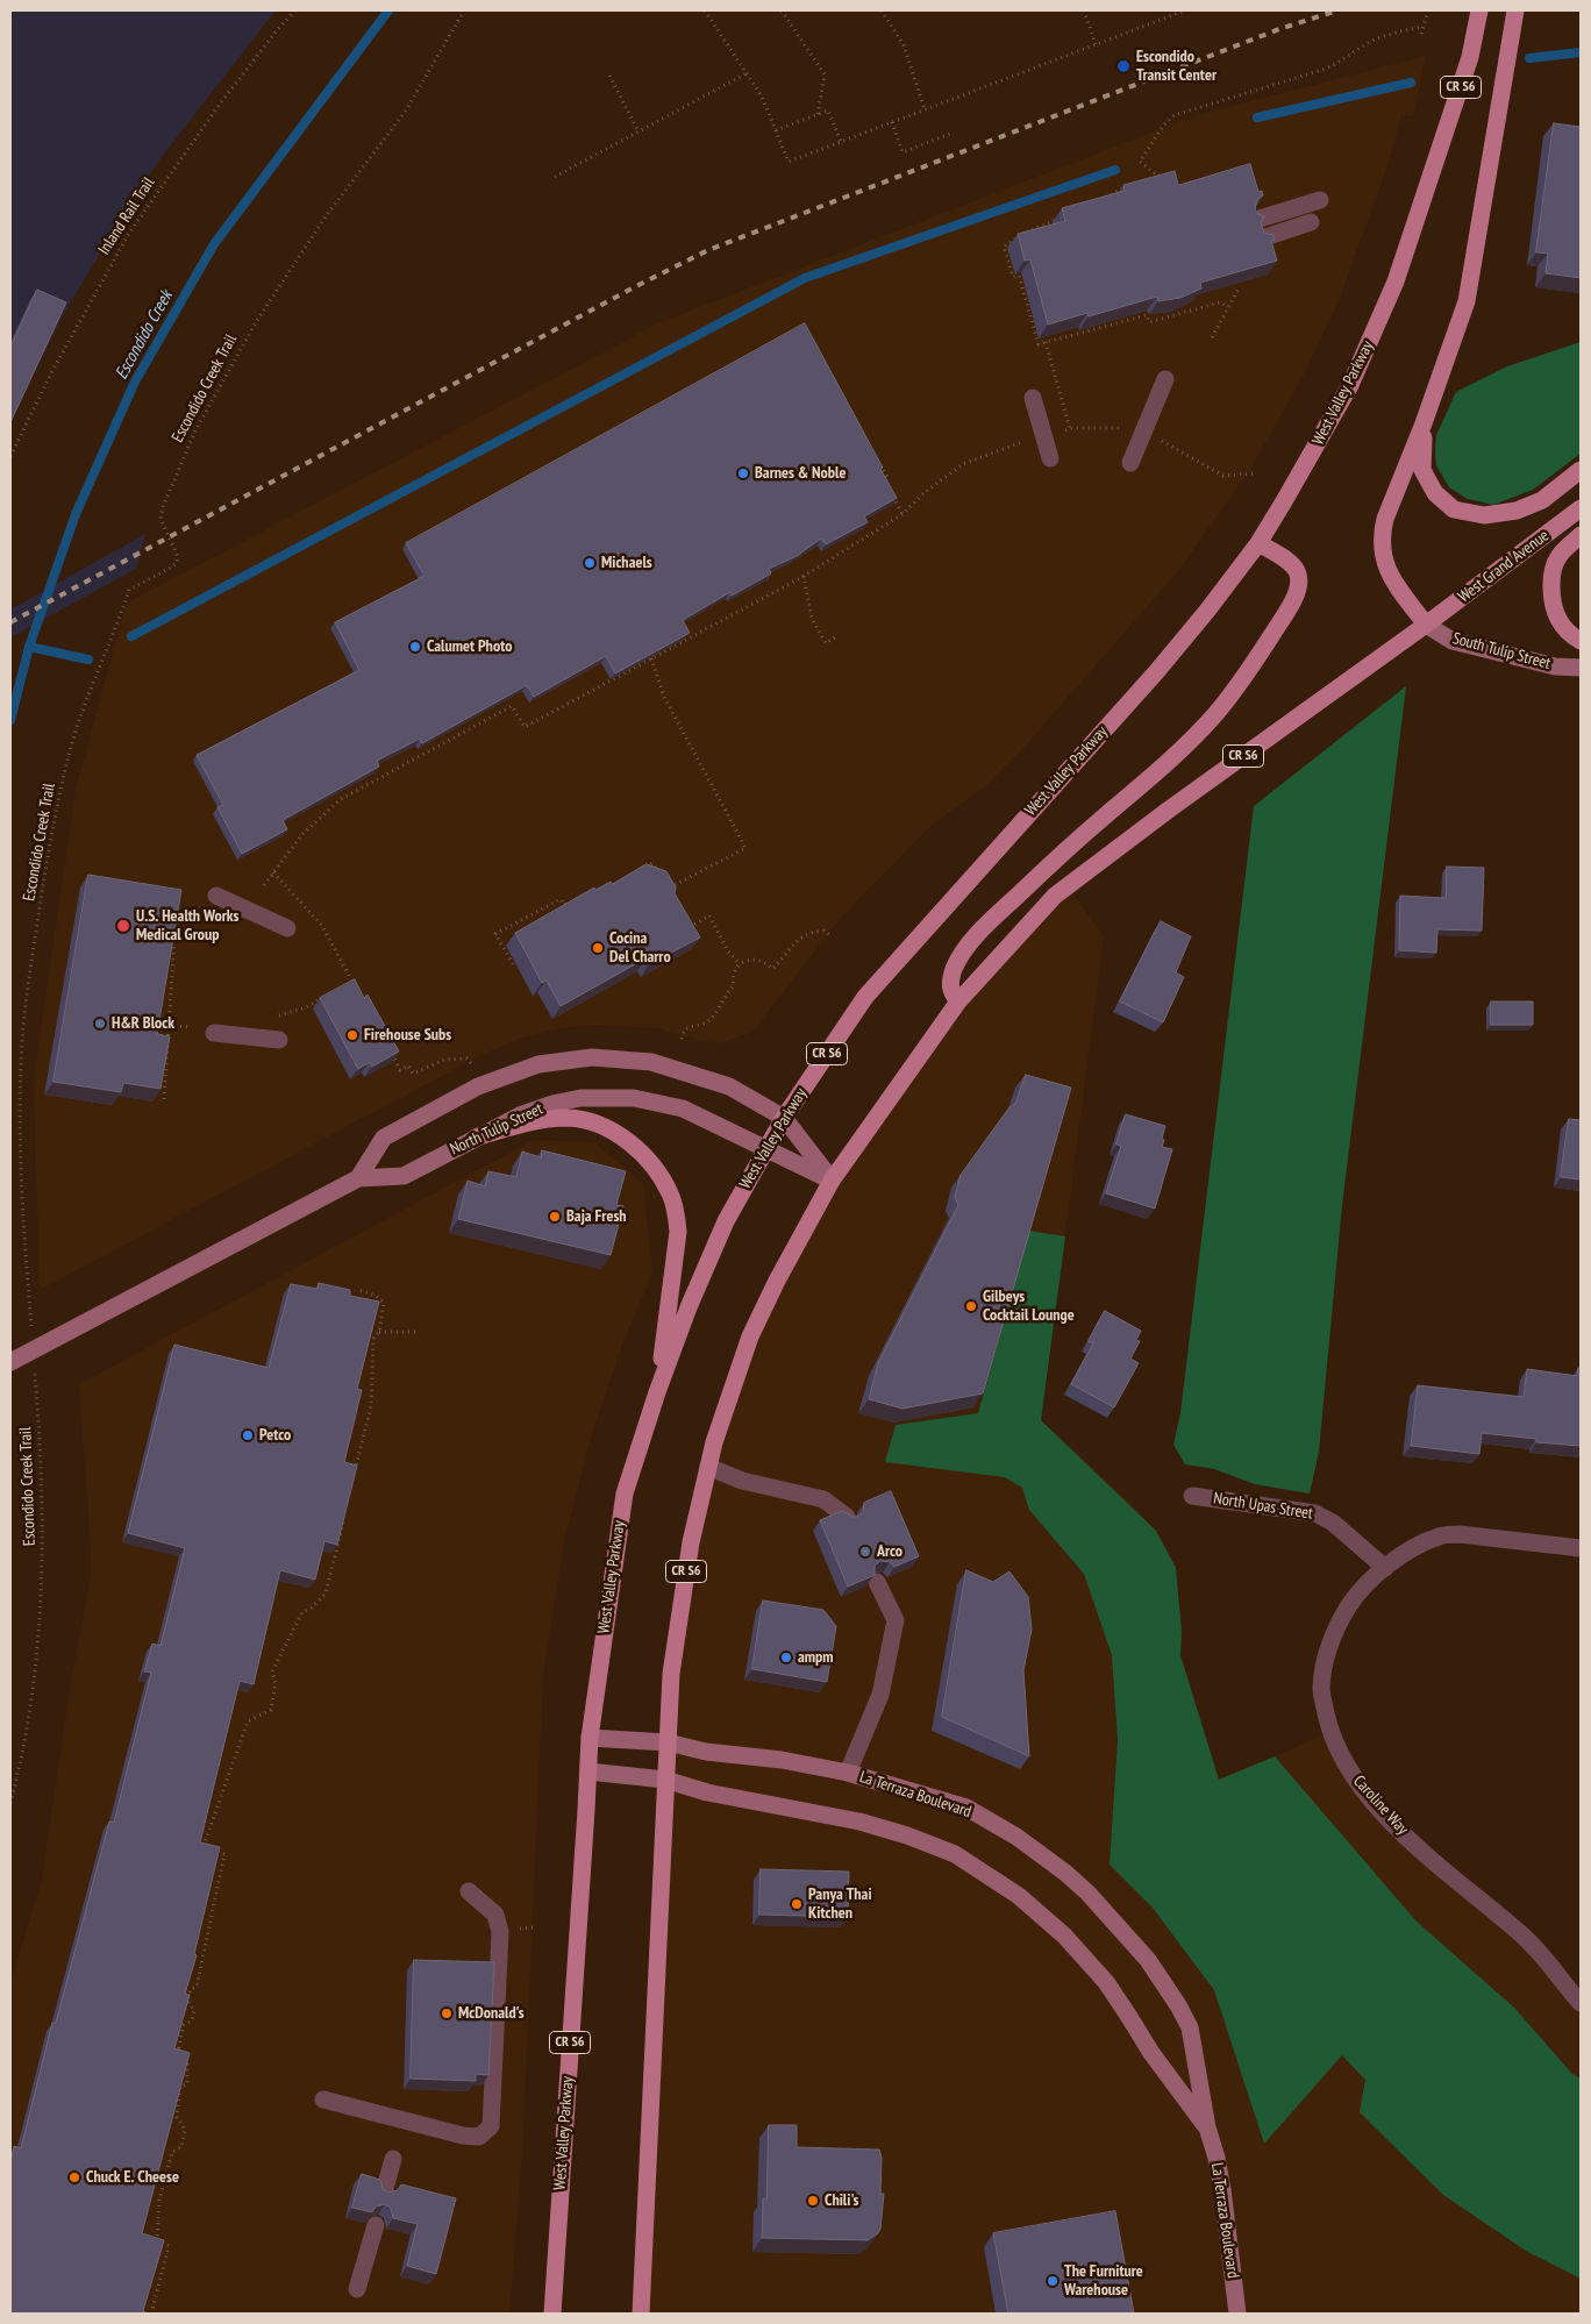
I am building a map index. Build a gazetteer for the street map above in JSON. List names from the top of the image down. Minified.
{"streets":{"main road":["CR S6","West Valley Parkway","West Grand Avenue"],"street":["South Tulip Street","North Tulip Street","North Upas Street","La Terraza Boulevard","Caroline Way"],"path":["Inland Rail Trail","Escondido Creek Trail"]},"crossings":[["CR S6","West Grand Avenue"],["CR S6","South Tulip Street"],["CR S6","North Tulip Street"],["CR S6","La Terraza Boulevard"],["Escondido Creek Trail","North Tulip Street"],["West Valley Parkway","North Tulip Street"],["West Valley Parkway","La Terraza Boulevard"],["West Grand Avenue","South Tulip Street"],["North Upas Street","Caroline Way"]],"water":["Escondido Creek"],"places":["Escondido Transit Center","Barnes & Noble","Michaels","Calumet Photo","U.S. Health Works Medical Group","Cocina Del Charro","H&R Block","Firehouse Subs","Baja Fresh","Gilbeys Cocktail Lounge","Petco","Arco","ampm","Panya Thai Kitchen","McDonald's","Chuck E. Cheese","Chili's","The Furniture Warehouse"]}
